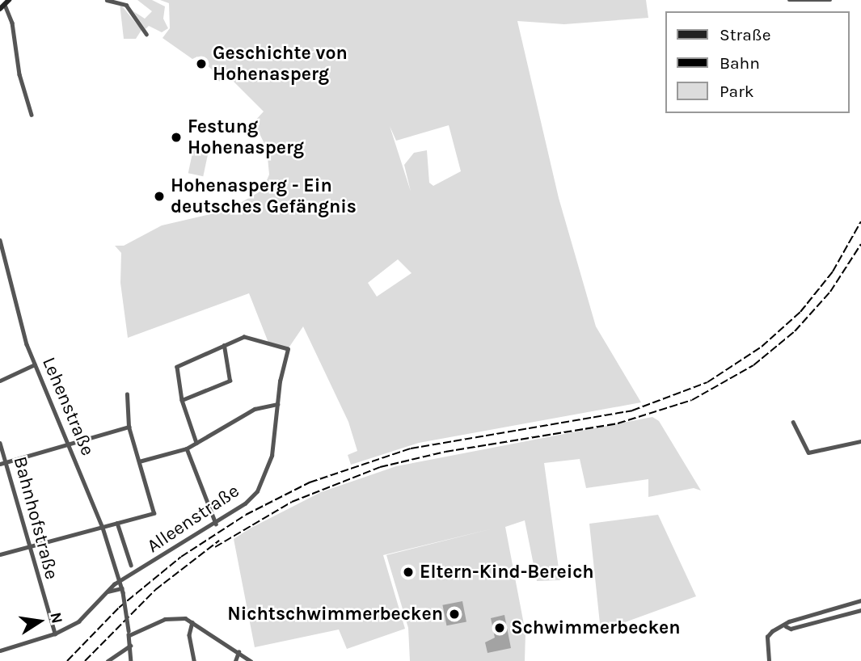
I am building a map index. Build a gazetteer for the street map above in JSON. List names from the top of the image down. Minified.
{"streets":{"street":["Lehenstraße","Bahnhofstraße","Alleenstraße"]},"crossings":[["Lehenstraße","Alleenstraße"],["Bahnhofstraße","Alleenstraße"]],"places":["Geschichte von Hohenasperg","Festung Hohenasperg","Hohenasperg - Ein deutsches Gefängnis","Eltern-Kind-Bereich","Nichtschwimmerbecken","Schwimmerbecken"],"legend":["Straße","Bahn","Park"],"north":"right"}
